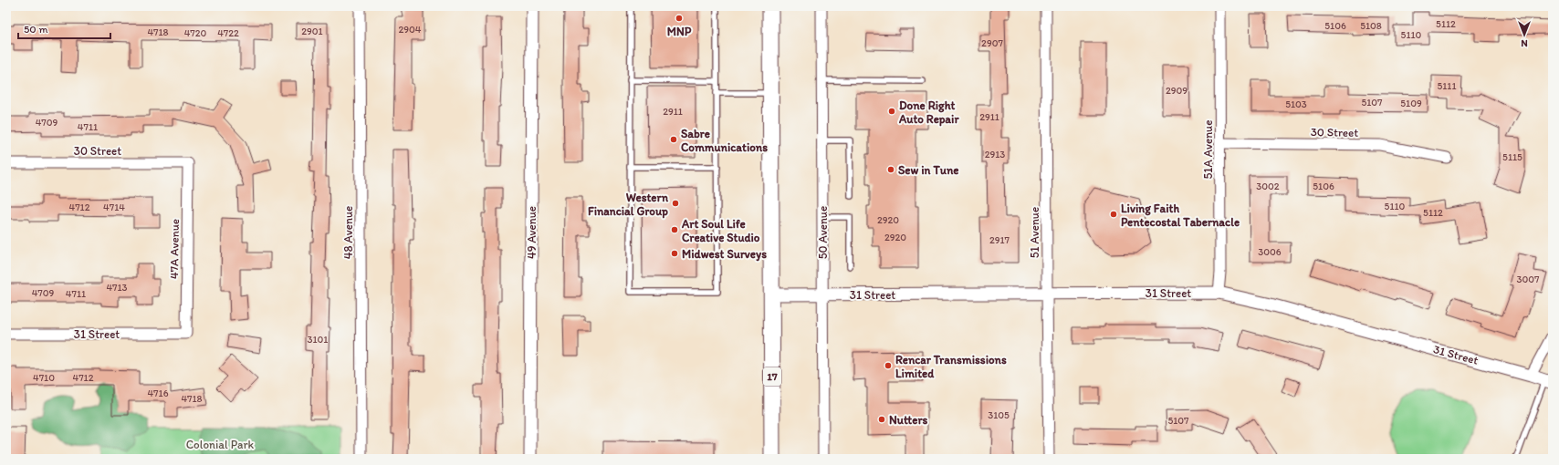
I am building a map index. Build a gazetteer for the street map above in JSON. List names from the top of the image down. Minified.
{"streets":{"main road":["17"],"street":["30 Street","51A Avenue","48 Avenue","49 Avenue","50 Avenue","51 Avenue","47A Avenue","31 Street"]},"crossings":[["30 Street","51A Avenue"],["30 Street","47A Avenue"],["51A Avenue","31 Street"],["50 Avenue","31 Street"],["51 Avenue","31 Street"],["47A Avenue","31 Street"],["31 Street","17"]],"parks":["Colonial Park"],"places":["MNP","Done Right Auto Repair","Sabre Communications","Sew in Tune","Western Financial Group","Living Faith Pentecostal Tabernacle","Art Soul Life Creative Studio","Midwest Surveys","Rencar Transmissions Limited","Nutters"],"house_numbers":["5112","5106","5108","2904","2901","4718","4720","4722","5110","2907","5111","2909","5107","5109","5103","2911","2911","4709","4711","2913","5115","3002","5106","5110","4712","4714","5112","2920","2920","2917","3006","3007","4713","4709","4711","3101","4710","4712","4716","4718","3105","5107"],"scale_bar":"50 m","north":"bottom"}
